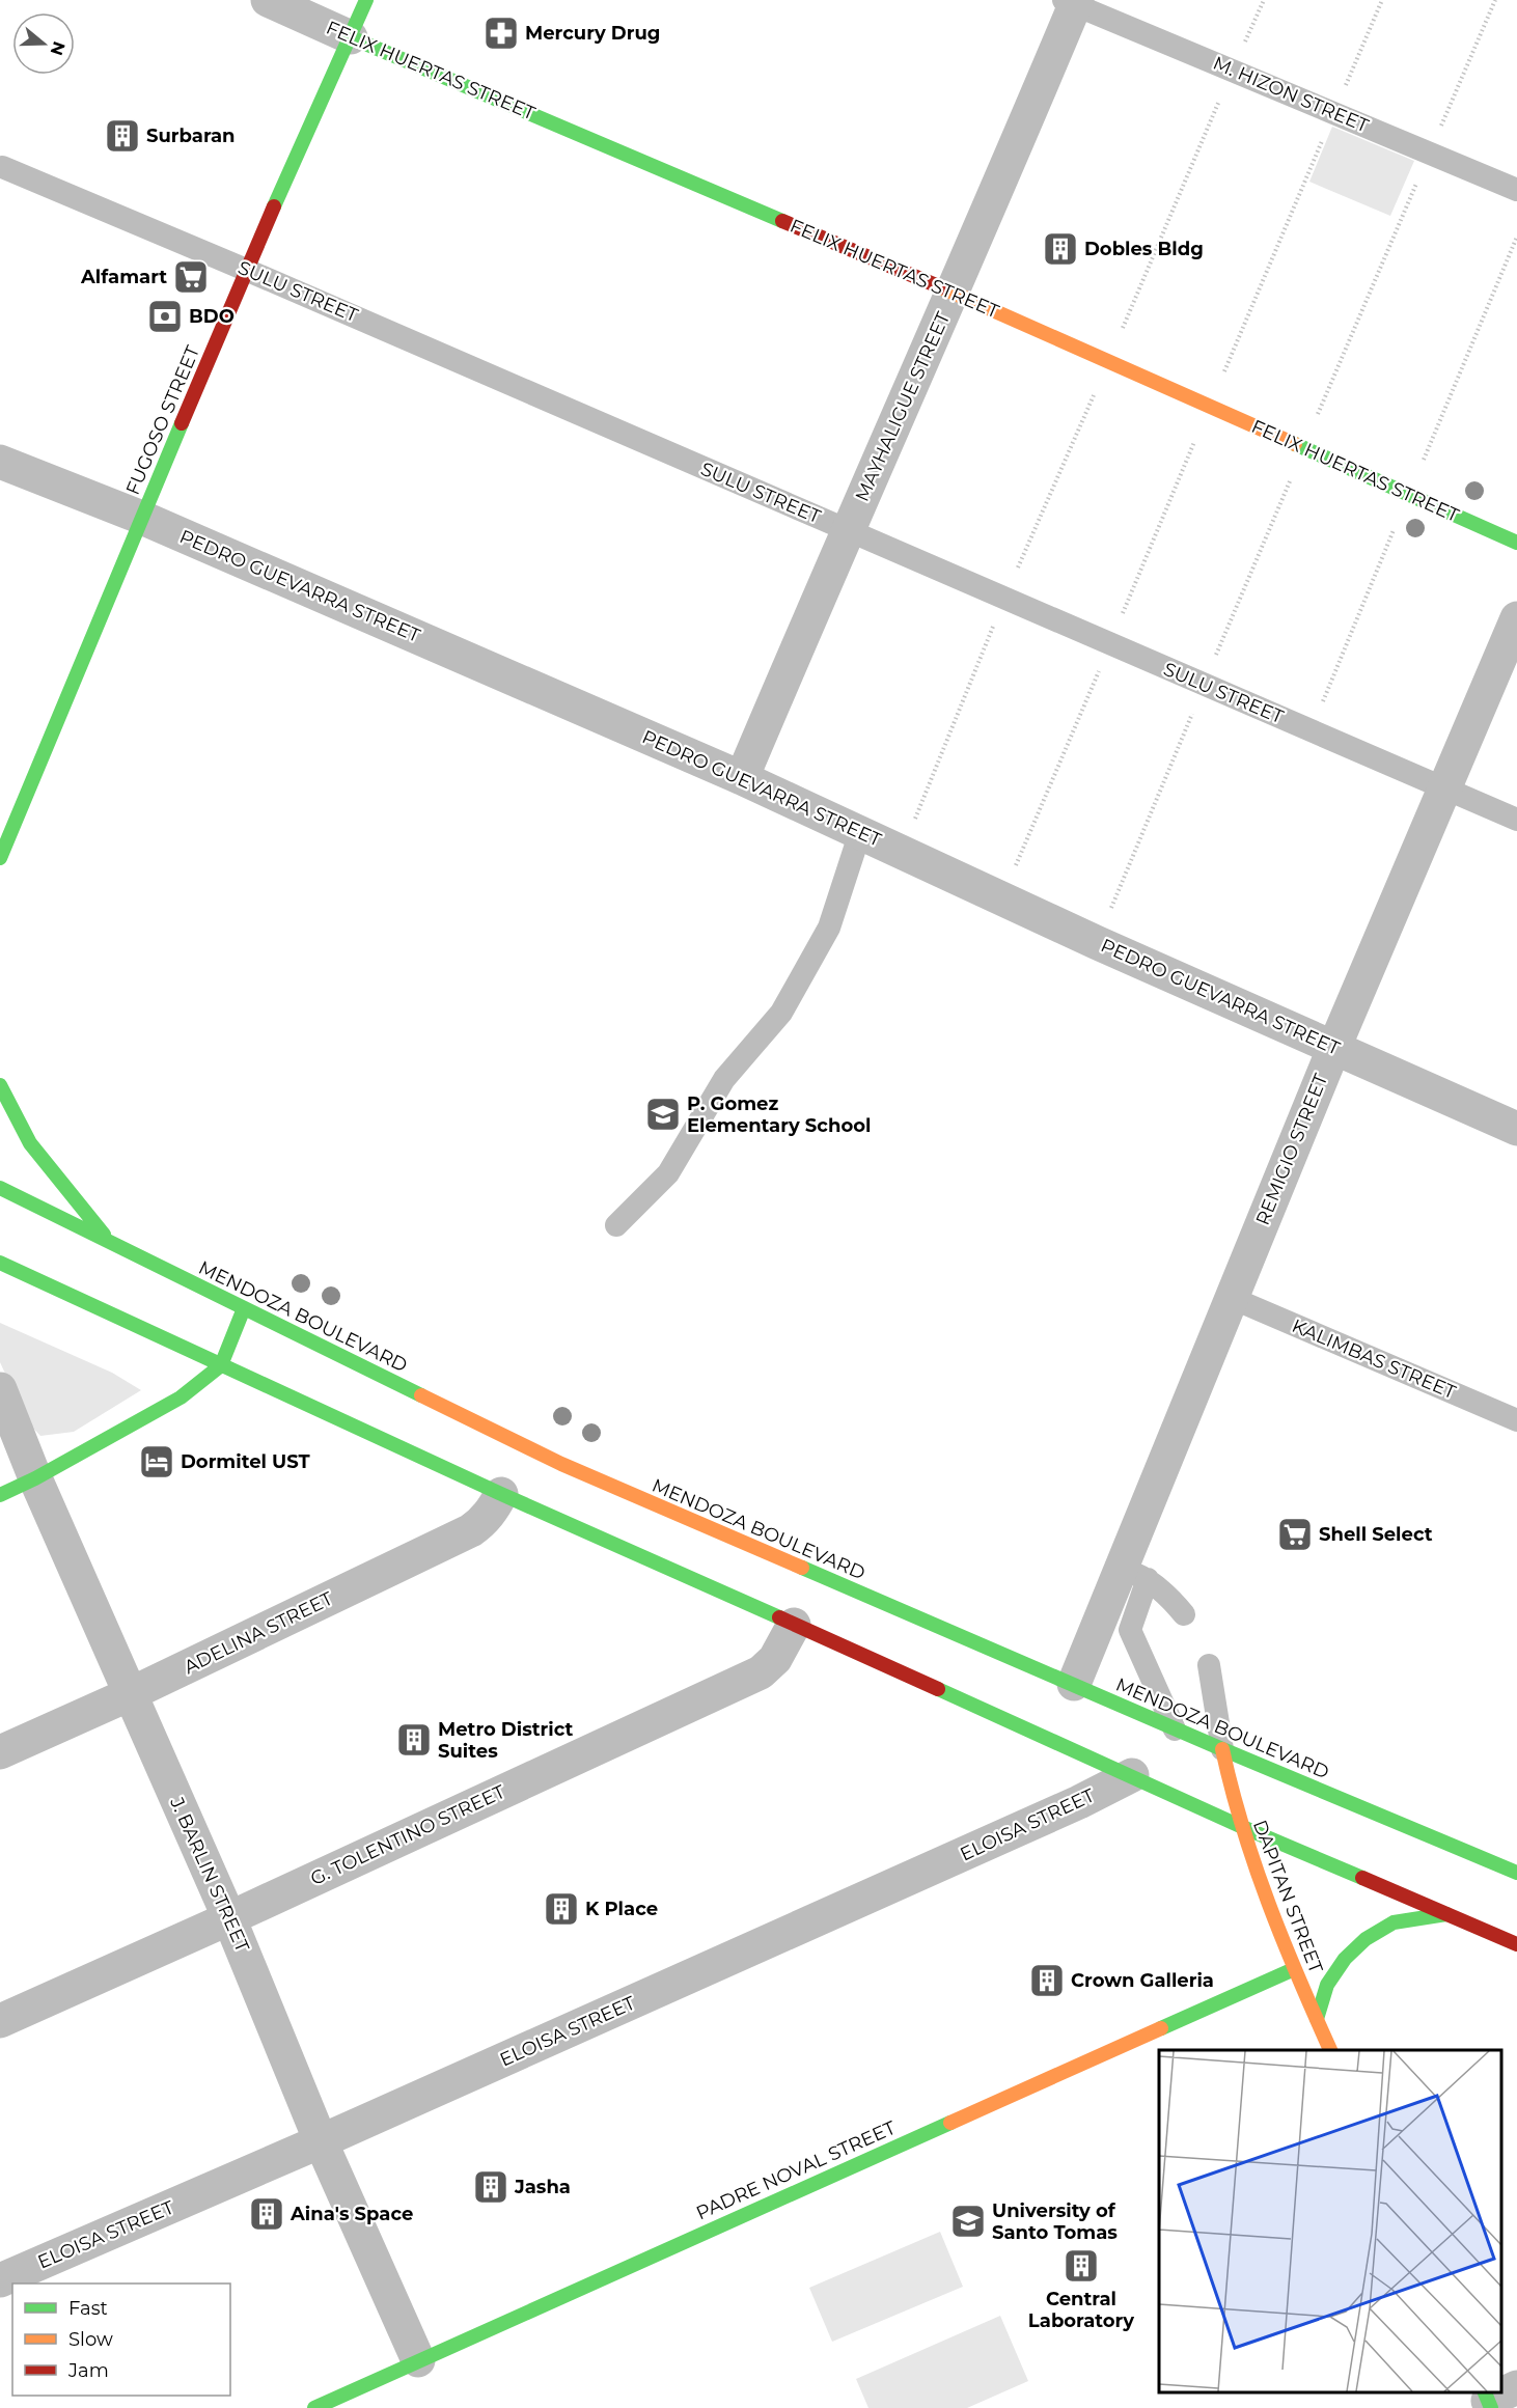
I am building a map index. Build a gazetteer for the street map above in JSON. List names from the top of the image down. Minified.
{"streets":{"street":["FELIX HUERTAS STREET","MAYHALIGUE STREET","FUGOSO STREET","PEDRO GUEVARRA STREET","REMIGIO STREET","MENDOZA BOULEVARD","ADELINA STREET","ELOISA STREET","G. TOLENTINO STREET","J. BARLIN STREET","DAPITAN STREET","PADRE NOVAL STREET"],"lane":["M. HIZON STREET","SULU STREET","KALIMBAS STREET"]},"crossings":[["FELIX HUERTAS STREET","MAYHALIGUE STREET"],["FELIX HUERTAS STREET","FUGOSO STREET"],["M. HIZON STREET","MAYHALIGUE STREET"],["SULU STREET","MAYHALIGUE STREET"],["SULU STREET","FUGOSO STREET"],["SULU STREET","REMIGIO STREET"],["MAYHALIGUE STREET","PEDRO GUEVARRA STREET"],["FUGOSO STREET","PEDRO GUEVARRA STREET"],["PEDRO GUEVARRA STREET","REMIGIO STREET"],["REMIGIO STREET","MENDOZA BOULEVARD"],["REMIGIO STREET","KALIMBAS STREET"],["MENDOZA BOULEVARD","DAPITAN STREET"],["ADELINA STREET","J. BARLIN STREET"],["ELOISA STREET","J. BARLIN STREET"],["G. TOLENTINO STREET","J. BARLIN STREET"],["J. BARLIN STREET","PADRE NOVAL STREET"],["DAPITAN STREET","PADRE NOVAL STREET"]],"places":{"pharmacy":["Mercury Drug"],"building":["Surbaran","Dobles Bldg","Metro District Suites","K Place","Crown Galleria","Jasha","Aina's Space","Central Laboratory"],"supermarket":["Alfamart","Shell Select"],"bank":["BDO"],"school or university":["P. Gomez Elementary School","University of Santo Tomas"],"hotel":["Dormitel UST"]},"legend":["Fast","Slow","Jam"],"north":"right"}
